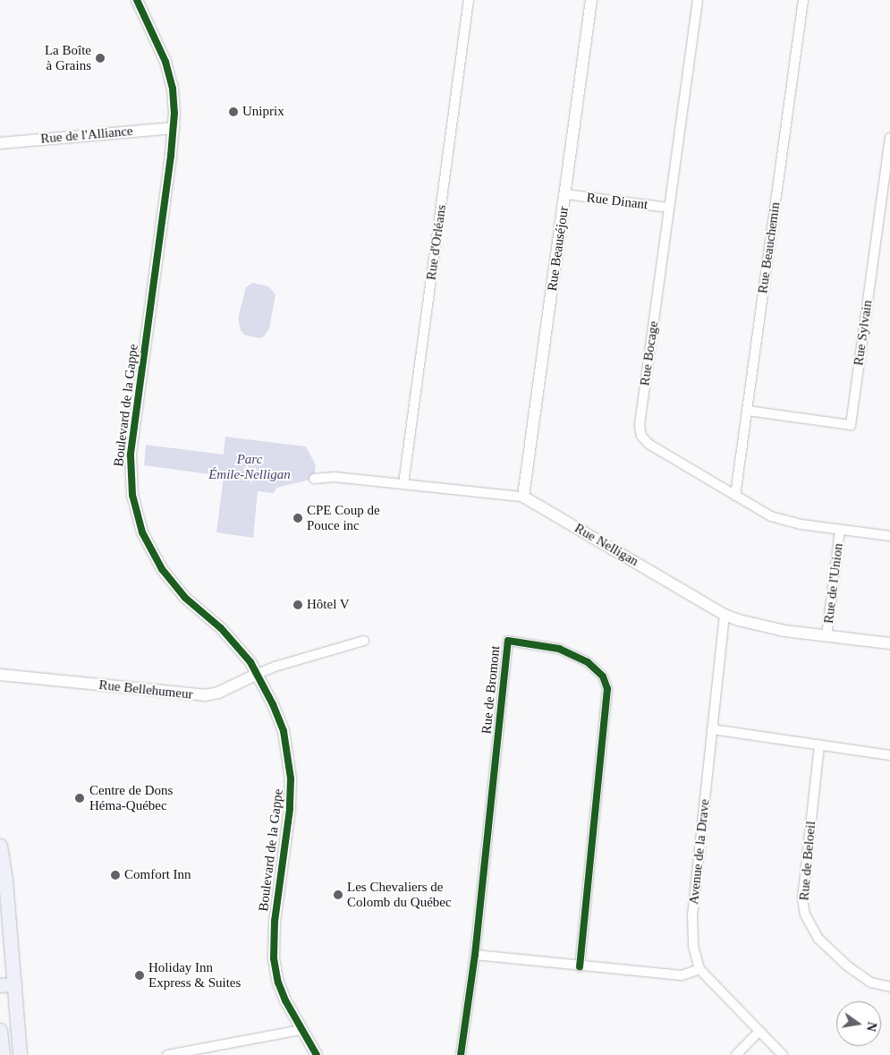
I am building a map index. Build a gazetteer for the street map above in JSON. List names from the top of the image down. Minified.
{"streets":{"street":["Rue de l'Alliance","Rue Dinant","Rue d'Orléans","Rue Beauchemin","Rue Beauséjour","Rue Sylvain","Rue Bocage","Boulevard de la Gappe","Rue Nelligan","Rue de l'Union","Rue Bellehumeur","Rue de Bromont","Avenue de la Drave","Rue de Beloeil"]},"crossings":[["Rue de l'Alliance","Boulevard de la Gappe"],["Rue Dinant","Rue Beauséjour"],["Rue Dinant","Rue Bocage"],["Rue d'Orléans","Rue Nelligan"],["Rue Beauchemin","Rue Sylvain"],["Rue Beauchemin","Rue Bocage"],["Rue Beauséjour","Rue Nelligan"],["Rue Bocage","Rue de l'Union"],["Boulevard de la Gappe","Rue Bellehumeur"],["Rue Nelligan","Rue de l'Union"],["Rue Nelligan","Avenue de la Drave"]],"parks":["Parc Émile-Nelligan"],"places":["La Boîte à Grains","Uniprix","CPE Coup de Pouce inc","Hôtel V","Centre de Dons Héma-Québec","Comfort Inn","Les Chevaliers de Colomb du Québec","Holiday Inn Express & Suites"],"north":"right"}
